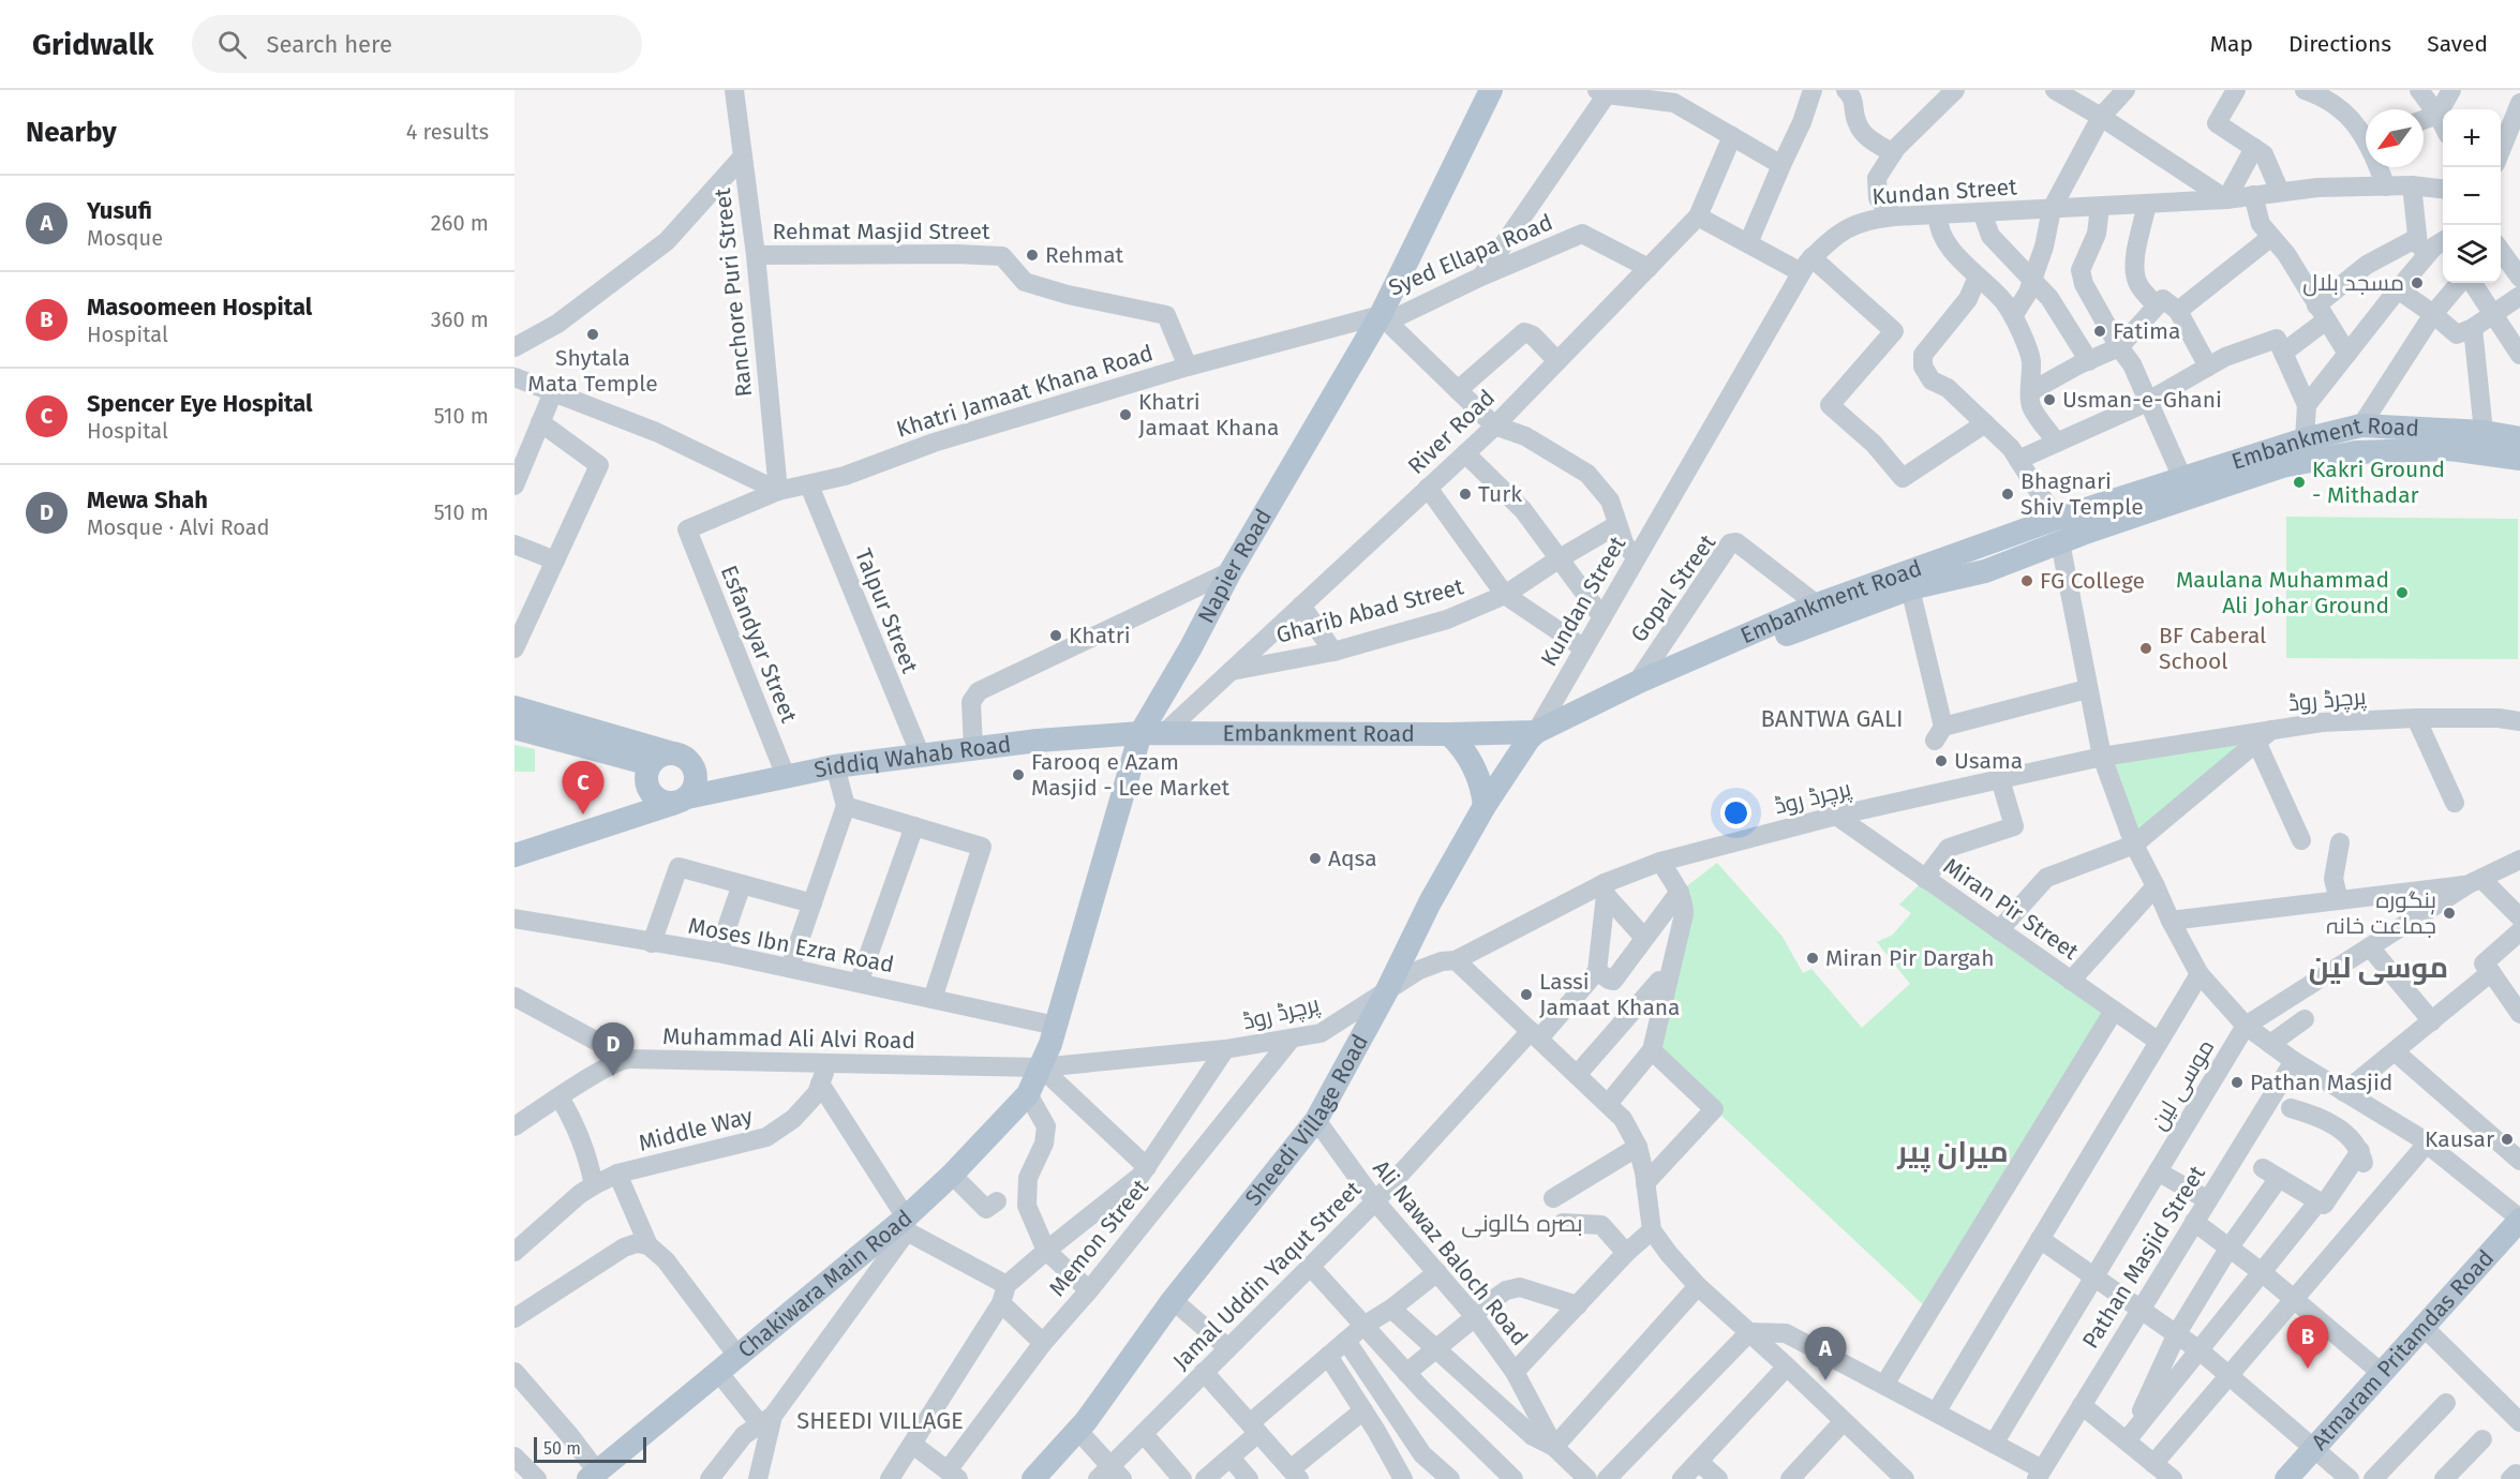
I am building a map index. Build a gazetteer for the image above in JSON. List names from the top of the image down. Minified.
{"streets":{"main road":["Embankment Road","Napier Road","Siddiq Wahab Road","Sheedi Village Road","Chakiwara Main Road","Atmaram Pritamdas Road"],"street":["Kundan Street","Rehmat Masjid Street","Syed Ellapa Road","Ranchore Puri Street","Khatri Jamaat Khana Road","River Road","Gopal Street","Talpur Street","Gharib Abad Street","Esfandyar Street","پرچرڈ روڈ","Miran Pir Street","Moses Ibn Ezra Road","Muhammad Ali Alvi Road","موسی لین","Middle Way","Memon Street","Ali Nawaz Baloch Road","Pathan Masjid Street","Jamal Uddin Yaqut Street"]},"crossings":[["Kundan Street","Embankment Road"],["Kundan Street","Sheedi Village Road"],["Rehmat Masjid Street","Ranchore Puri Street"],["Rehmat Masjid Street","Khatri Jamaat Khana Road"],["Syed Ellapa Road","Khatri Jamaat Khana Road"],["Syed Ellapa Road","River Road"],["Syed Ellapa Road","Napier Road"],["Ranchore Puri Street","Khatri Jamaat Khana Road"],["Khatri Jamaat Khana Road","Napier Road"],["Khatri Jamaat Khana Road","Talpur Street"],["Khatri Jamaat Khana Road","Esfandyar Street"],["River Road","Embankment Road"],["River Road","Napier Road"],["River Road","Gharib Abad Street"],["River Road","Siddiq Wahab Road"],["Embankment Road","Napier Road"],["Embankment Road","Gopal Street"],["Embankment Road","Siddiq Wahab Road"],["Embankment Road","Sheedi Village Road"],["Napier Road","پرچرڈ روڈ"],["Napier Road","Siddiq Wahab Road"],["Napier Road","Moses Ibn Ezra Road"],["Napier Road","Muhammad Ali Alvi Road"],["Napier Road","Chakiwara Main Road"],["Talpur Street","Siddiq Wahab Road"],["Esfandyar Street","Siddiq Wahab Road"],["پرچرڈ روڈ","Miran Pir Street"],["پرچرڈ روڈ","Muhammad Ali Alvi Road"],["پرچرڈ روڈ","Sheedi Village Road"],["پرچرڈ روڈ","Memon Street"],["پرچرڈ روڈ","Chakiwara Main Road"],["Muhammad Ali Alvi Road","Middle Way"],["Muhammad Ali Alvi Road","Chakiwara Main Road"],["Sheedi Village Road","Ali Nawaz Baloch Road"],["Ali Nawaz Baloch Road","Jamal Uddin Yaqut Street"]],"districts":["BANTWA GALI","موسی لین","میران پیر","بصرہ کالونی","SHEEDI VILLAGE"],"places":["Rehmat","مسجد بلال","Fatima","Shytala Mata Temple","Usman-e-Ghani","Khatri Jamaat Khana","Kakri Ground - Mithadar","Turk","Bhagnari Shiv Temple","FG College","Maulana Muhammad Ali Johar Ground","Khatri","BF Caberal School","Usama","Farooq e Azam Masjid - Lee Market","Aqsa","ہنگورہ جماعت خانہ","Miran Pir Dargah","Lassi Jamaat Khana","Pathan Masjid","Kausar"],"scale_bar":"50 m","north":"bottom left","page":{"header":"Gridwalk","search":"Search here","nav":["Map","Directions","Saved"],"heading":["Nearby","4 results"],"map_buttons":["+","−"],"list":[{"mark":"A","name":"Yusufi","note":"Mosque","value":"260 m"},{"mark":"B","name":"Masoomeen Hospital","note":"Hospital","value":"360 m"},{"mark":"C","name":"Spencer Eye Hospital","note":"Hospital","value":"510 m"},{"mark":"D","name":"Mewa Shah","note":"Mosque · Alvi Road","value":"510 m"}],"pins":["C","D","B","A"],"scale":"50 m"}}
